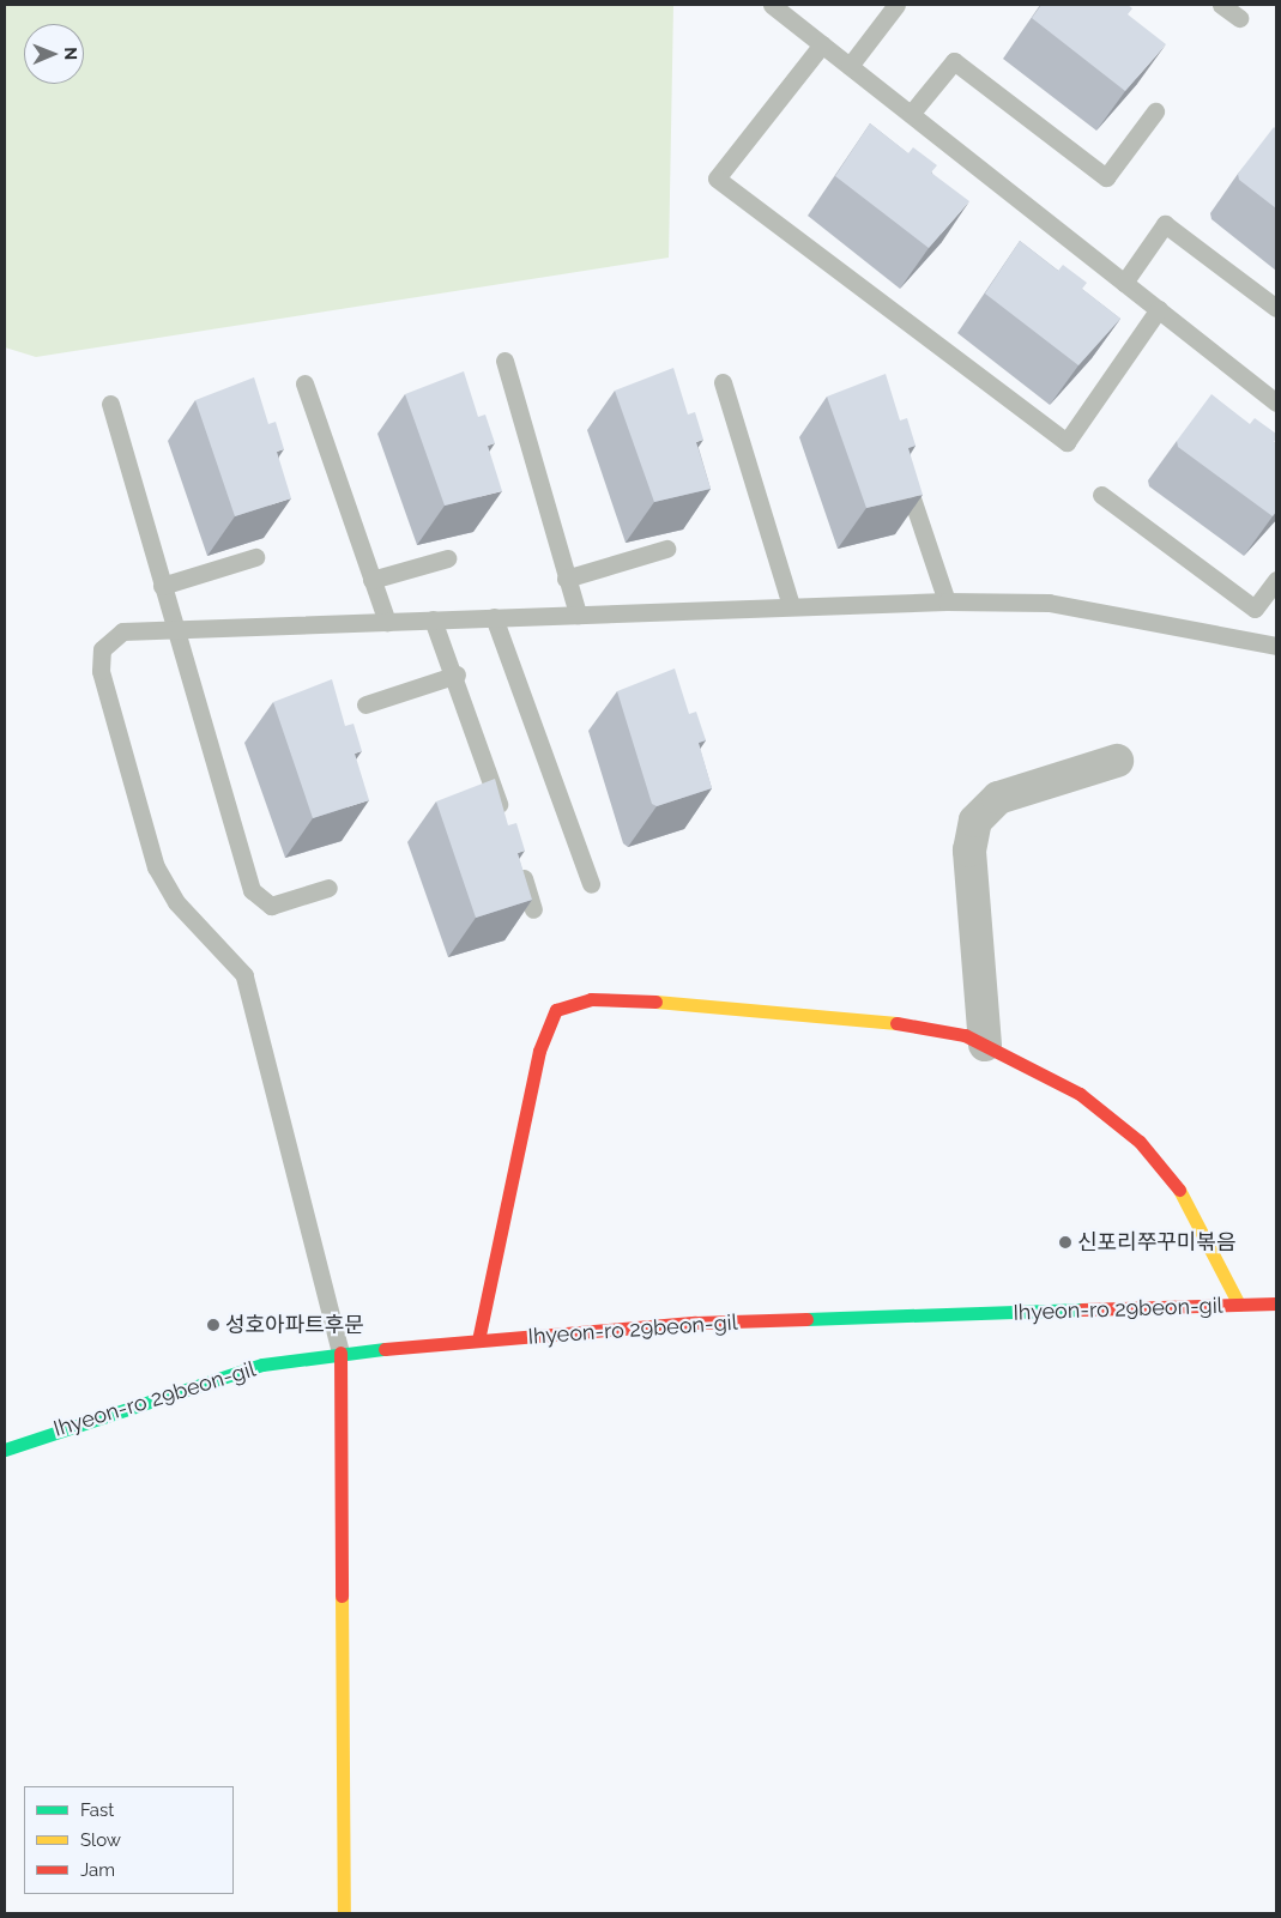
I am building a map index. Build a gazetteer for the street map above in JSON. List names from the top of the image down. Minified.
{"streets":{"street":["Ihyeon-ro 29beon-gil"]},"places":["신포리쭈꾸미볶음","성호아파트후문"],"legend":["Fast","Slow","Jam"],"north":"right"}
